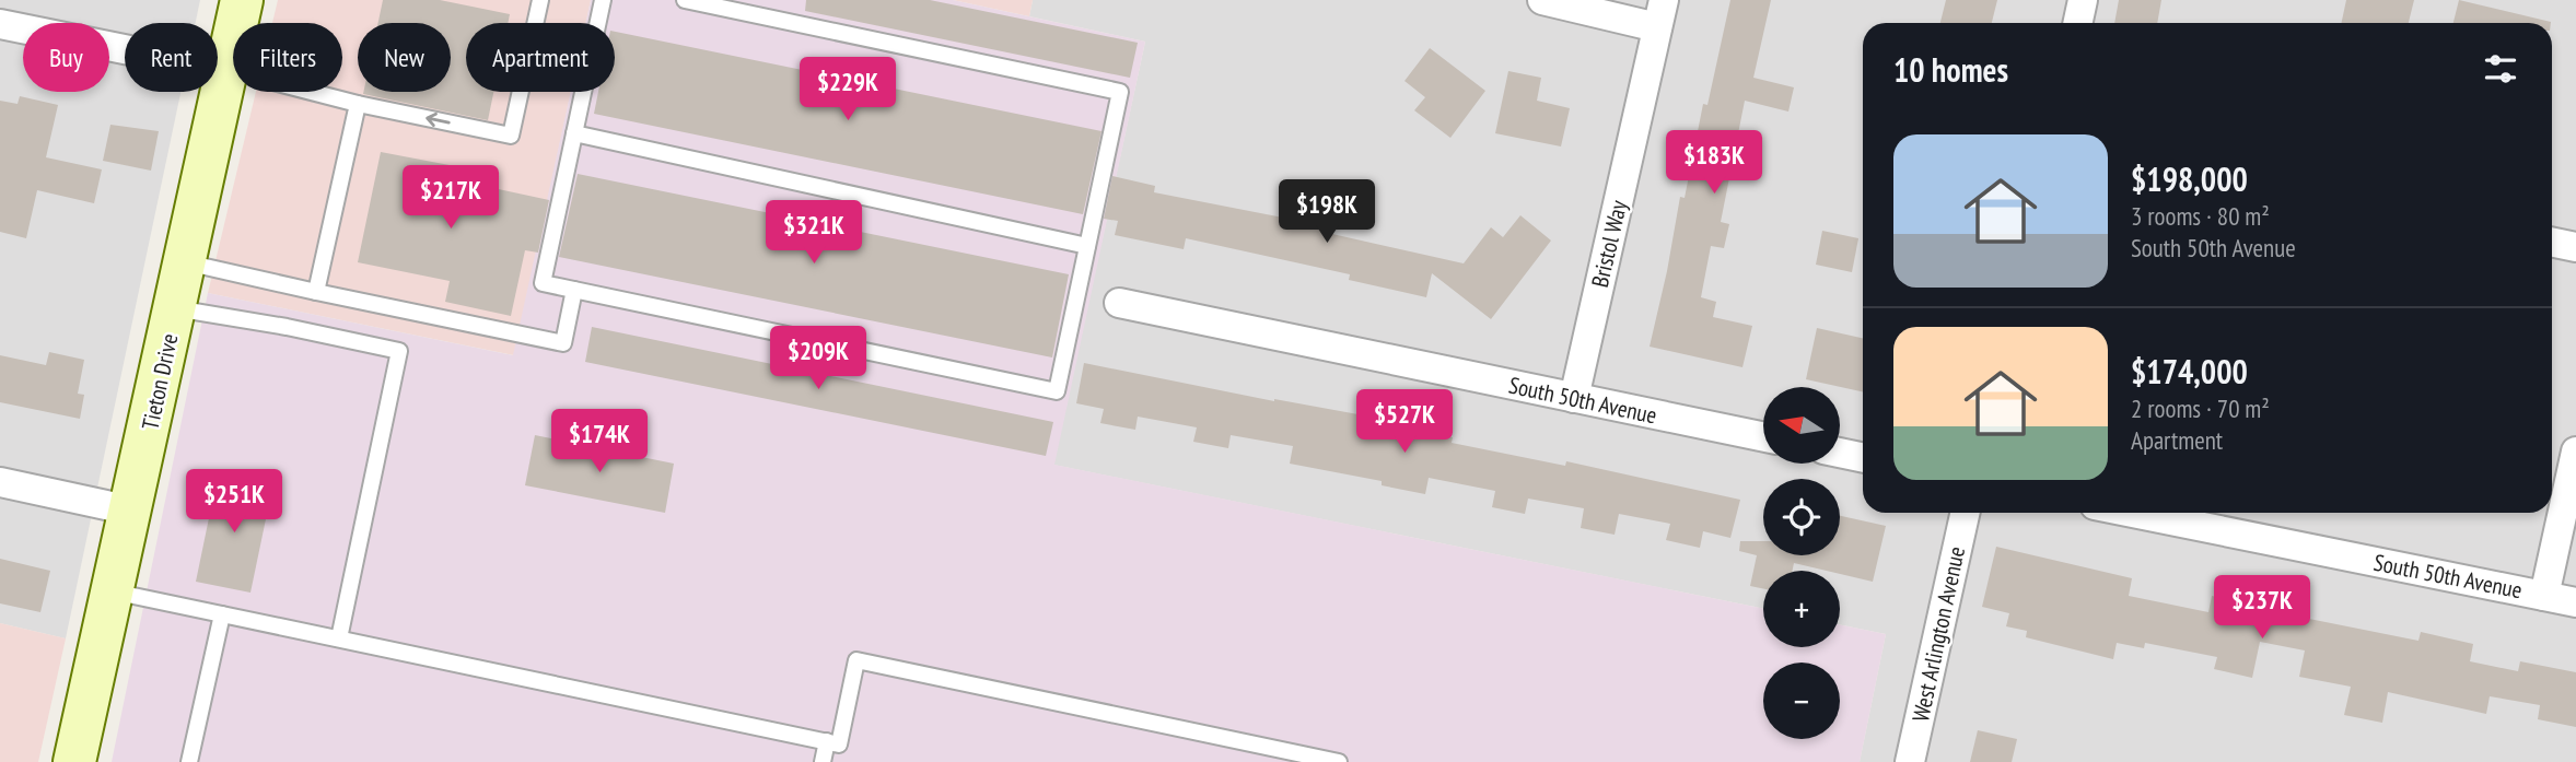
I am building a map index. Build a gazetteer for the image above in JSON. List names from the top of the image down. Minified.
{"streets":{"main road":["Tieton Drive"],"street":["Bristol Way","South 50th Avenue","West Arlington Avenue"]},"crossings":[["Bristol Way","South 50th Avenue"]],"north":"left","page":{"chip":["Buy","Rent","Filters","New","Apartment"],"heading":"10 homes","price":["$229K","$183K","$217K","$198K","$321K","$209K","$527K","$174K","$251K","$237K"],"list":[{"name":"$198,000","note":"3 rooms · 80 m² · South 50th Avenue"},{"name":"$174,000","note":"2 rooms · 70 m² · Apartment"}],"map_buttons":["+","−"]}}
